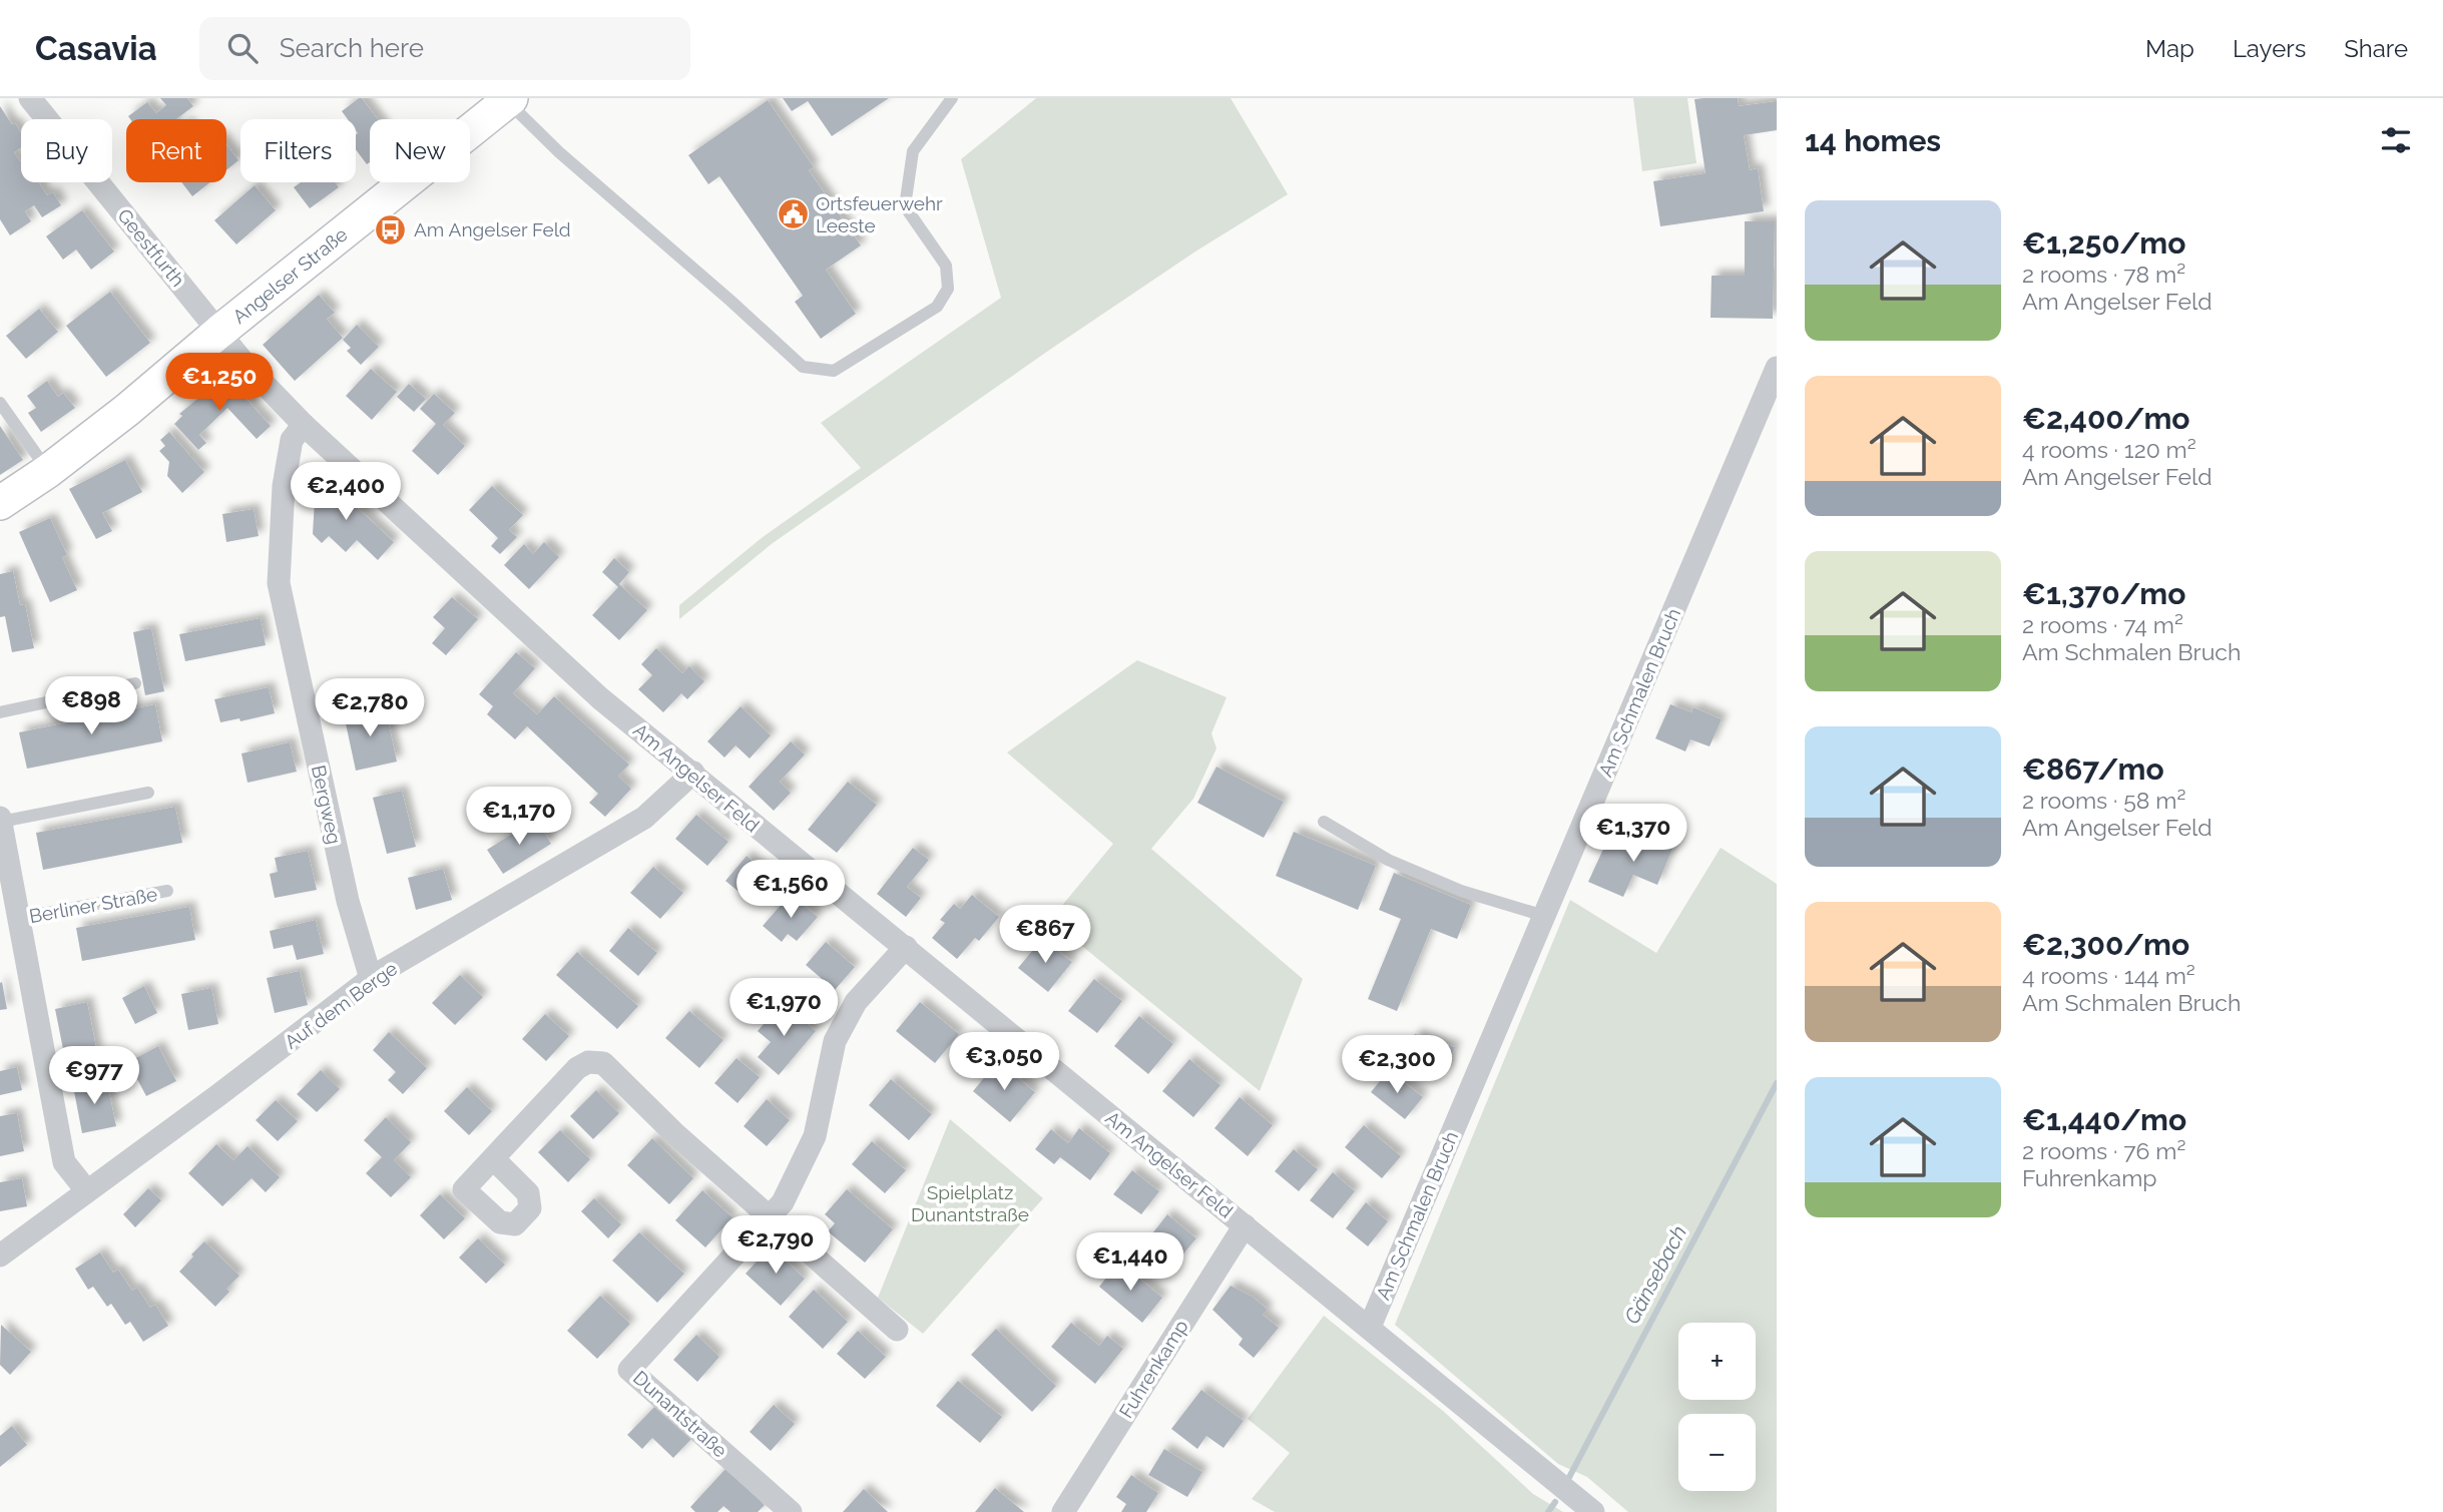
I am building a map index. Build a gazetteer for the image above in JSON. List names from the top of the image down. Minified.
{"streets":{"main road":["Angelser Straße"],"street":["Geestfurth","Am Schmalen Bruch","Am Angelser Feld","Bergweg","Berliner Straße","Auf dem Berge","Fuhrenkamp","Dunantstraße"]},"crossings":[["Geestfurth","Angelser Straße"],["Geestfurth","Am Angelser Feld"],["Angelser Straße","Am Angelser Feld"],["Am Schmalen Bruch","Am Angelser Feld"],["Am Angelser Feld","Bergweg"],["Am Angelser Feld","Auf dem Berge"],["Am Angelser Feld","Fuhrenkamp"],["Am Angelser Feld","Dunantstraße"],["Bergweg","Auf dem Berge"],["Berliner Straße","Auf dem Berge"]],"water":["Gänsebach"],"parks":["Spielplatz Dunantstraße"],"places":{"public building":["Ortsfeuerwehr Leeste"],"bus stop":["Am Angelser Feld"]},"page":{"header":"Casavia","search":"Search here","nav":["Map","Layers","Share"],"heading":"14 homes","chip":["Buy","Rent","Filters","New"],"list":[{"name":"€1,250/mo","note":"2 rooms · 78 m² · Am Angelser Feld"},{"name":"€2,400/mo","note":"4 rooms · 120 m² · Am Angelser Feld"},{"name":"€1,370/mo","note":"2 rooms · 74 m² · Am Schmalen Bruch"},{"name":"€867/mo","note":"2 rooms · 58 m² · Am Angelser Feld"},{"name":"€2,300/mo","note":"4 rooms · 144 m² · Am Schmalen Bruch"},{"name":"€1,440/mo","note":"2 rooms · 76 m² · Fuhrenkamp"}],"price":["€1,250","€2,400","€898","€2,780","€1,170","€1,370","€1,560","€867","€1,970","€3,050","€2,300","€977","€2,790","€1,440"],"map_buttons":["+","−"]}}
